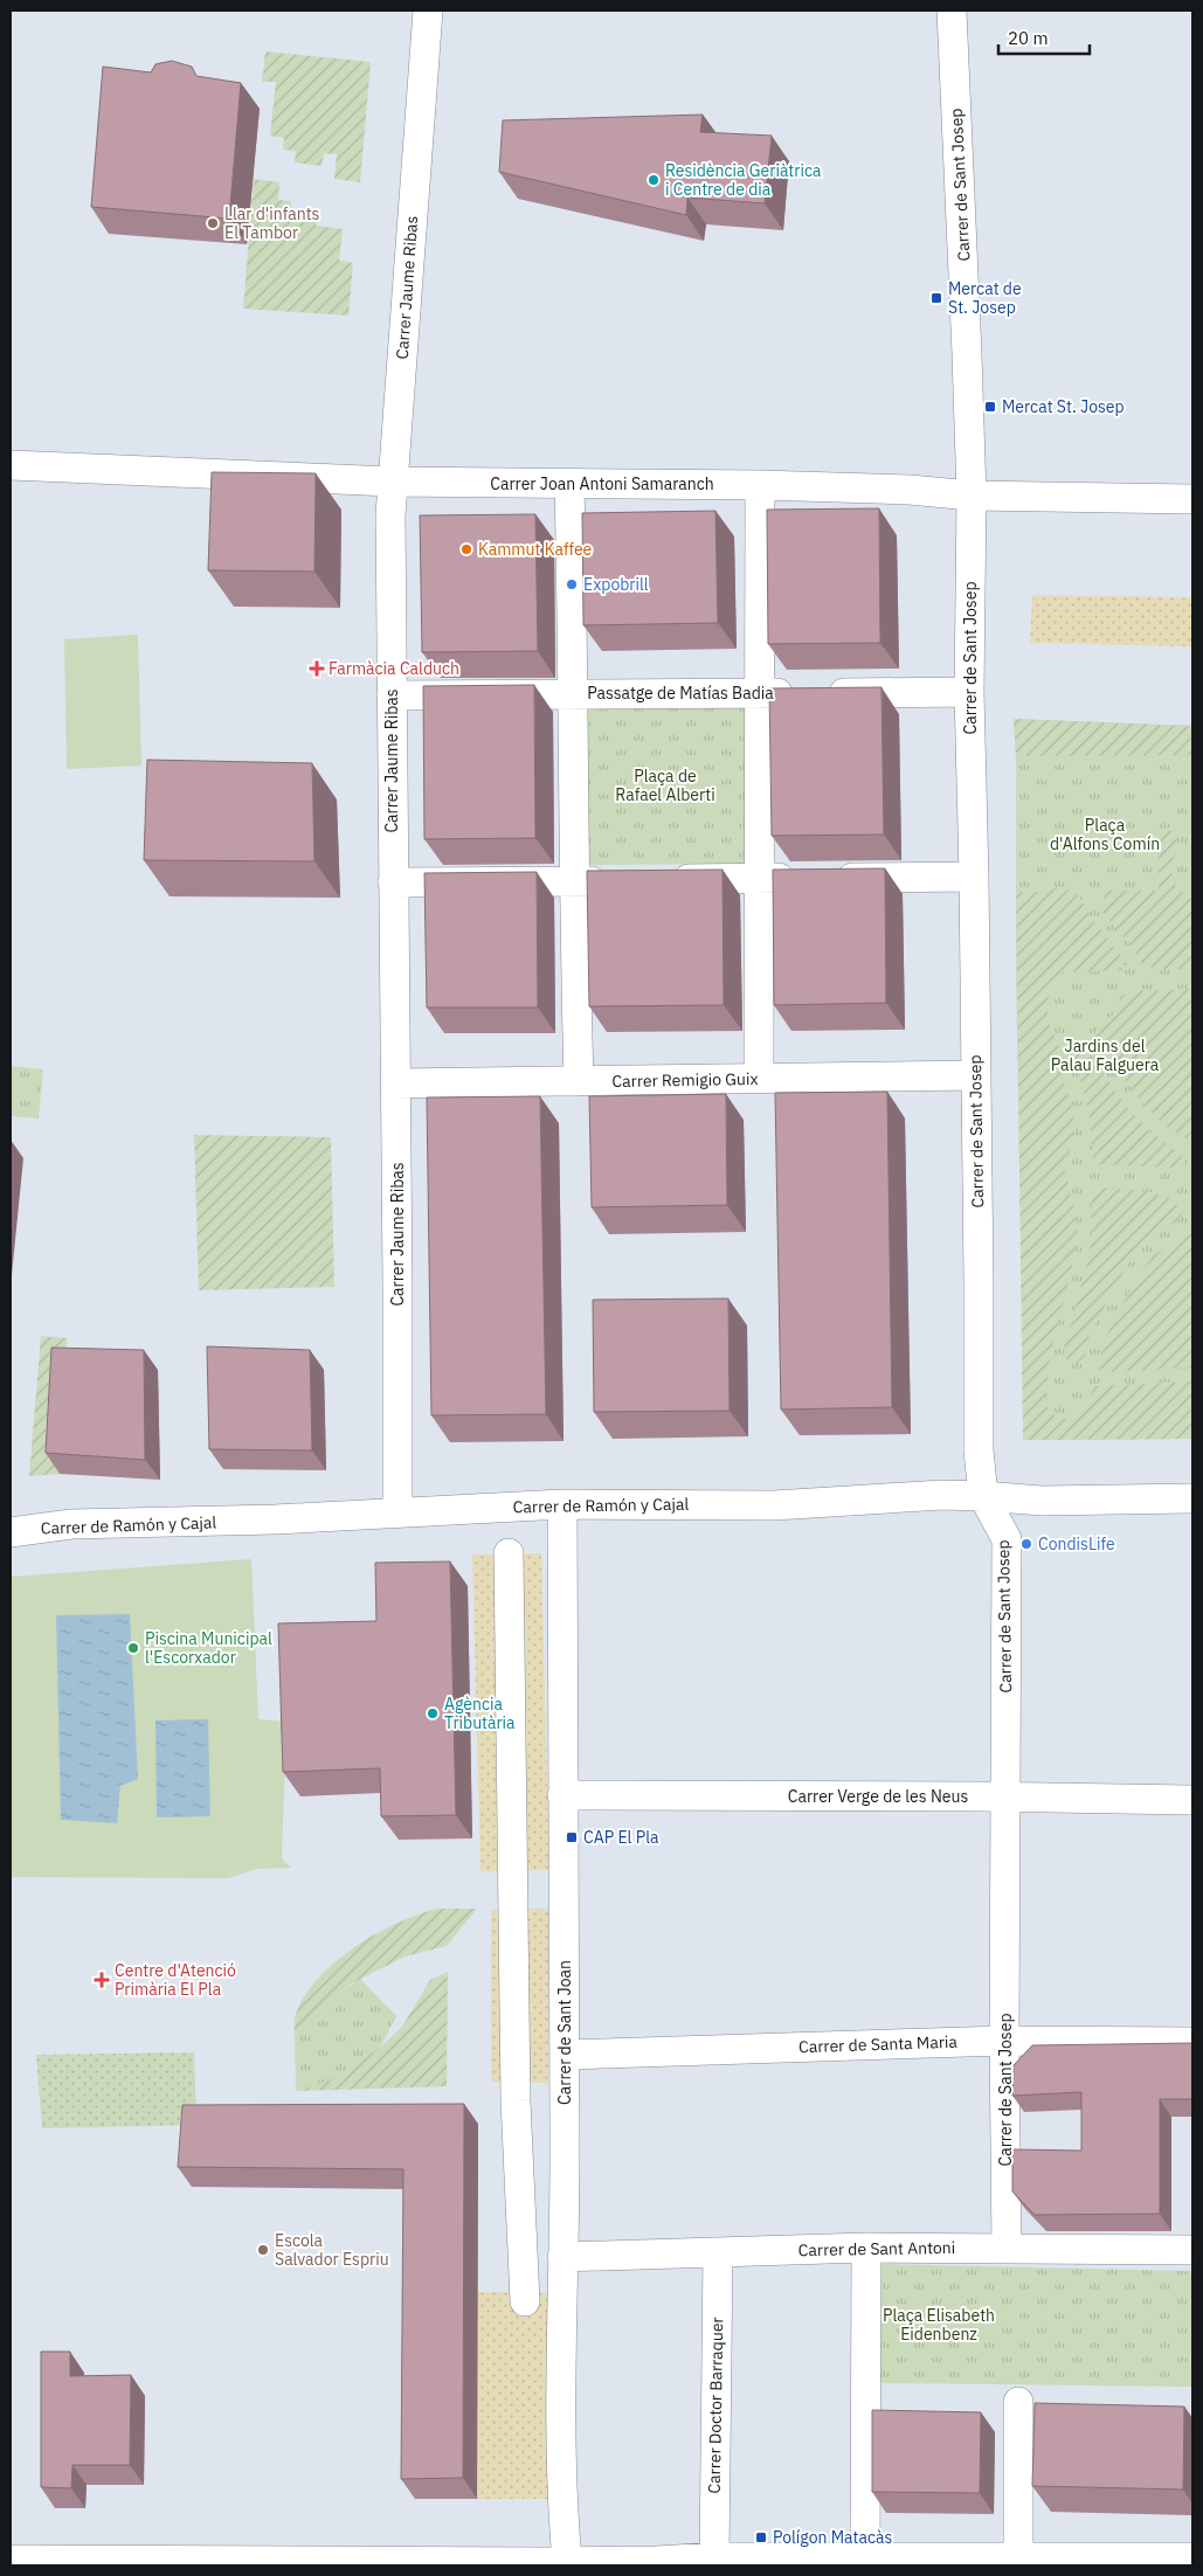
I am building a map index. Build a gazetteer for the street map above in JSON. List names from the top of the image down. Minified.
{"streets":{"street":["Carrer de Sant Josep","Carrer Jaume Ribas","Carrer Joan Antoni Samaranch","Passatge de Matías Badia","Carrer Remigio Guix","Carrer de Ramón y Cajal","Carrer Verge de les Neus","Carrer de Sant Joan","Carrer de Santa Maria","Carrer de Sant Antoni","Carrer Doctor Barraquer"]},"crossings":[["Carrer de Sant Josep","Carrer Joan Antoni Samaranch"],["Carrer de Sant Josep","Passatge de Matías Badia"],["Carrer de Sant Josep","Carrer Remigio Guix"],["Carrer de Sant Josep","Carrer de Ramón y Cajal"],["Carrer de Sant Josep","Carrer Verge de les Neus"],["Carrer de Sant Josep","Carrer de Santa Maria"],["Carrer de Sant Josep","Carrer de Sant Antoni"],["Carrer Jaume Ribas","Carrer Joan Antoni Samaranch"],["Carrer Jaume Ribas","Passatge de Matías Badia"],["Carrer Jaume Ribas","Carrer Remigio Guix"],["Carrer Jaume Ribas","Carrer de Ramón y Cajal"],["Carrer de Ramón y Cajal","Carrer de Sant Joan"],["Carrer Verge de les Neus","Carrer de Sant Joan"],["Carrer de Sant Joan","Carrer de Santa Maria"],["Carrer de Sant Joan","Carrer de Sant Antoni"],["Carrer de Sant Antoni","Carrer Doctor Barraquer"]],"parks":["Plaça de Rafael Alberti","Plaça d'Alfons Comín","Jardins del Palau Falguera","Plaça Elisabeth Eidenbenz"],"places":{"other":["Residència Geriàtrica i Centre de dia","Llar d'infants El Tambor","Kammut Kaffee","Expobrill","CondisLife","Piscina Municipal l'Escorxador","Agència Tributària","Escola Salvador Espriu"],"transit":["Mercat de St. Josep","Mercat St. Josep","CAP El Pla","Polígon Matacàs"],"health":["Farmàcia Calduch","Centre d'Atenció Primària El Pla"]},"scale_bar":"20 m"}
